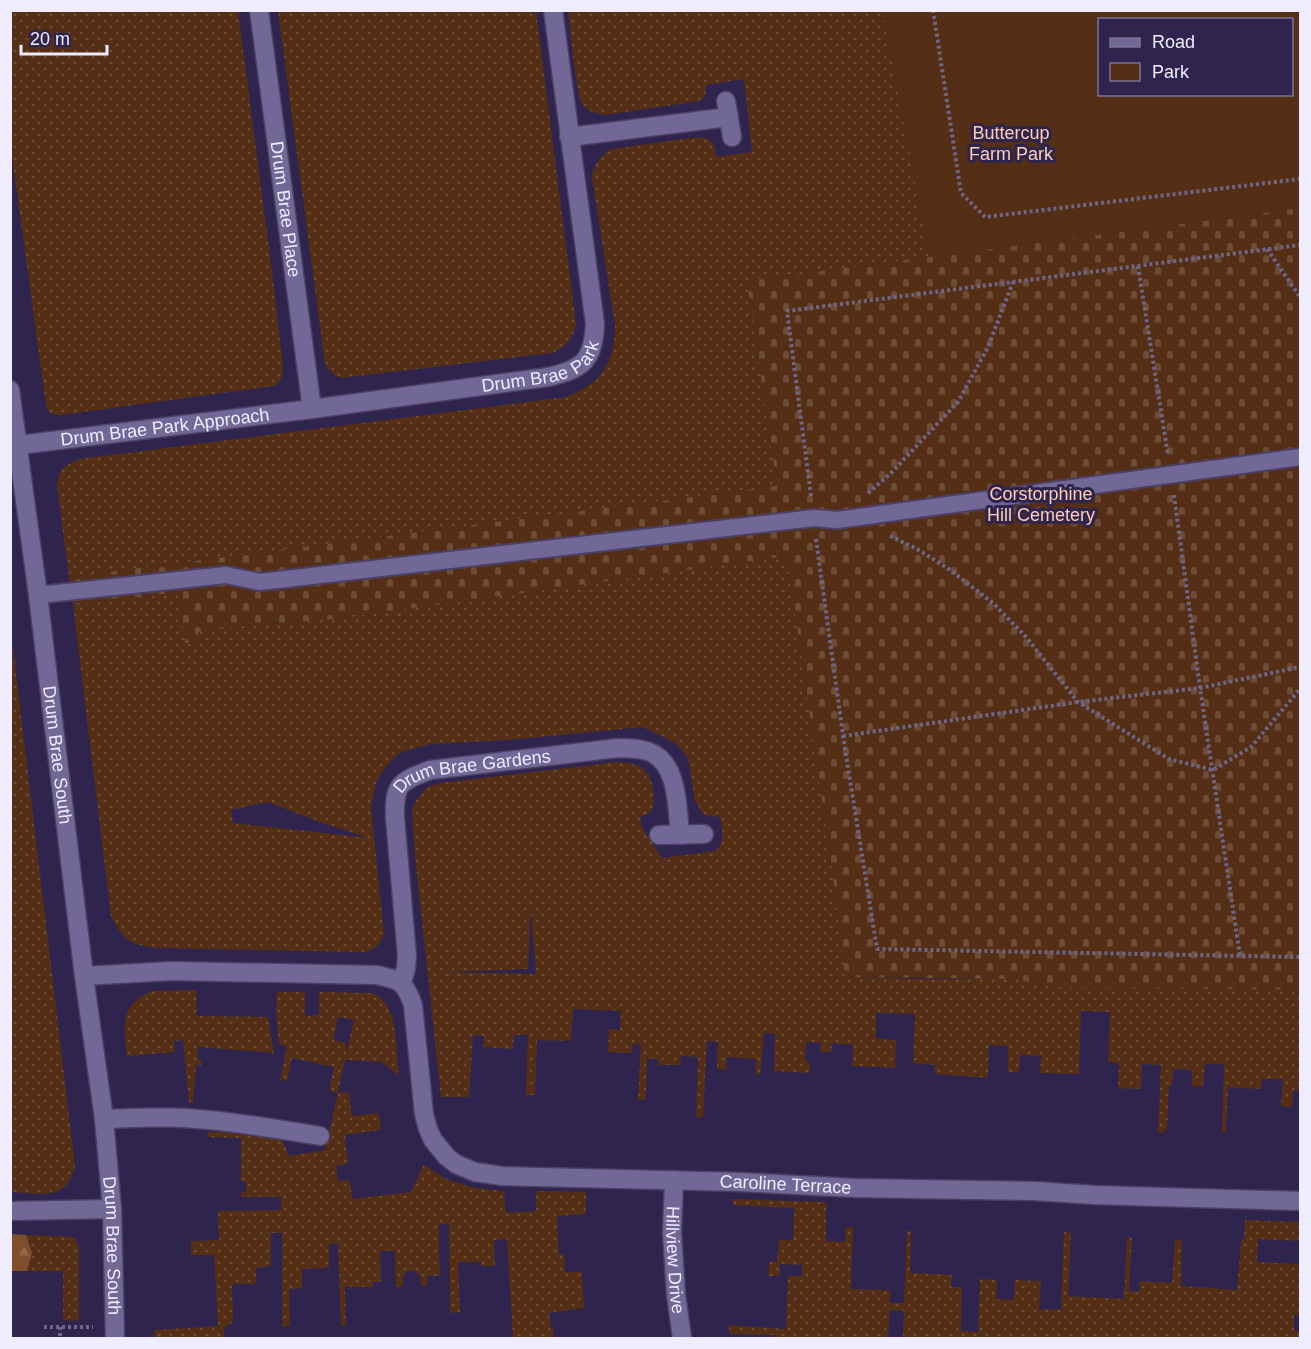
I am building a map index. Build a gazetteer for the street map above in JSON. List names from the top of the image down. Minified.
{"streets":{"street":["Drum Brae Place","Drum Brae Park","Drum Brae Park Approach","Drum Brae South","Drum Brae Gardens","Caroline Terrace","Hillview Drive"]},"crossings":[["Drum Brae Place","Drum Brae Park"],["Drum Brae Place","Drum Brae Park Approach"],["Drum Brae Park","Drum Brae Park Approach"],["Drum Brae Park Approach","Drum Brae South"],["Drum Brae Gardens","Caroline Terrace"],["Caroline Terrace","Hillview Drive"]],"parks":["Buttercup Farm Park","Corstorphine Hill Cemetery"],"legend":["Road","Park"],"scale_bar":"20 m"}
